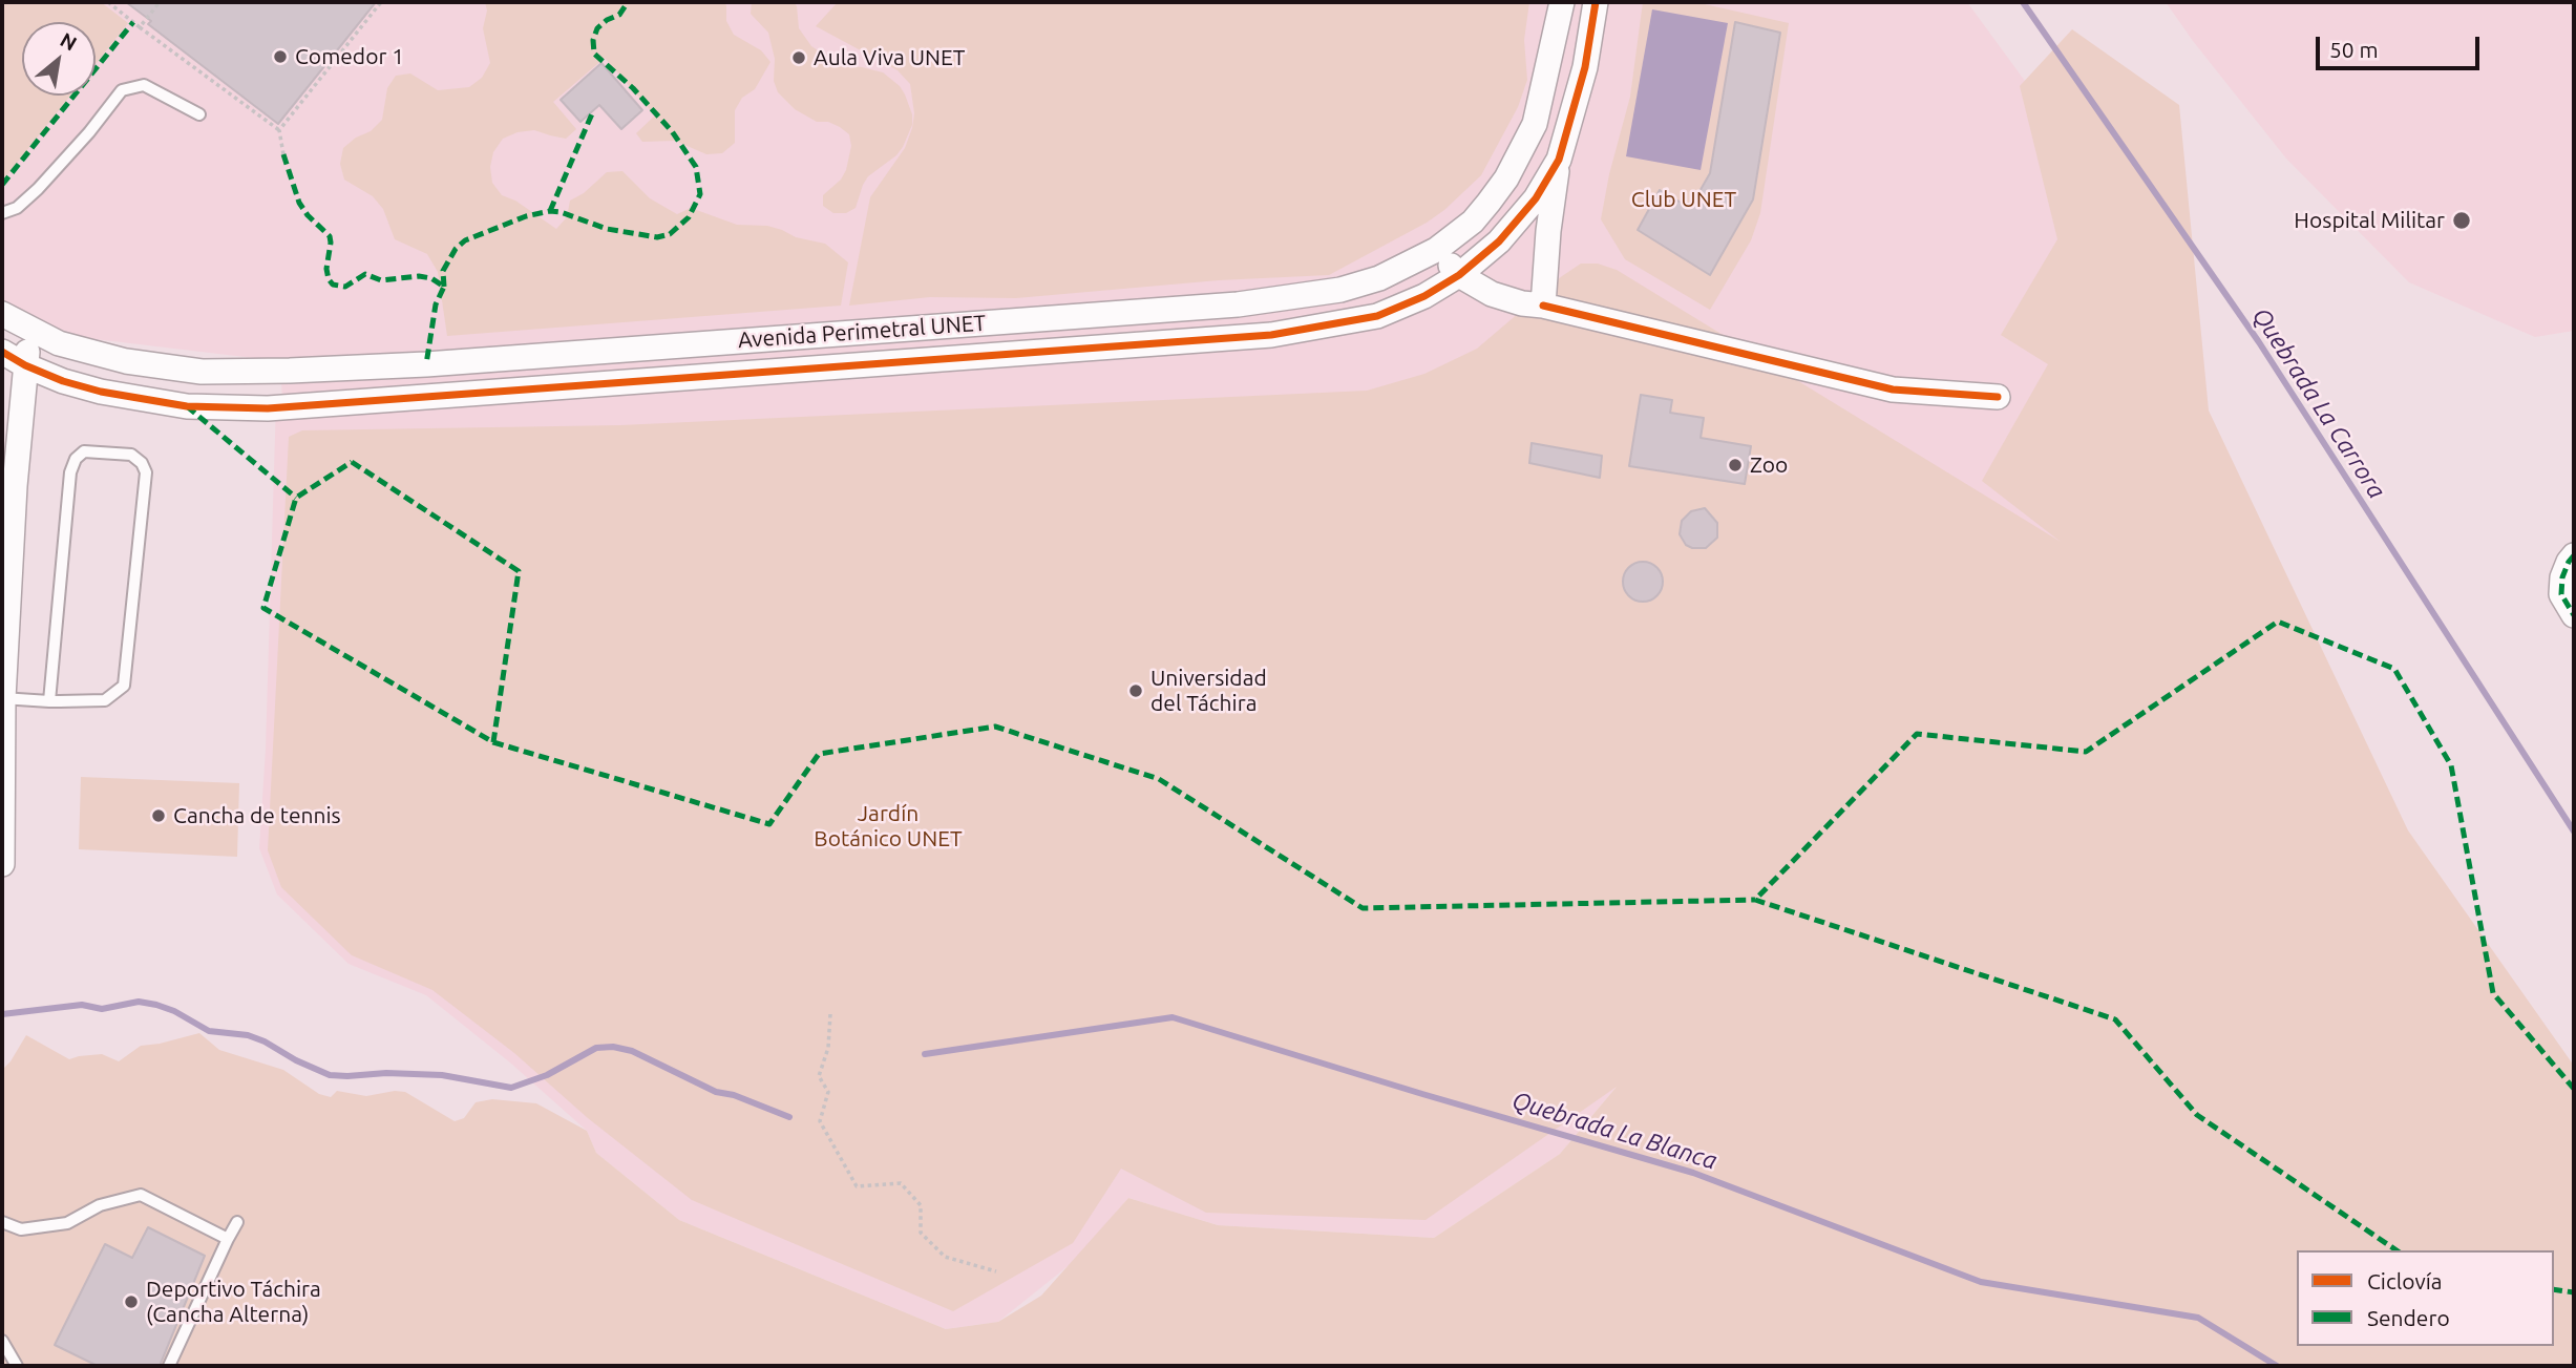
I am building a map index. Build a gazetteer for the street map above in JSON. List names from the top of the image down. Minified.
{"streets":{"street":["Avenida Perimetral UNET"]},"water":["Quebrada La Carrora","Quebrada La Blanca"],"parks":["Club UNET","Jardín Botánico UNET"],"places":["Comedor 1","Aula Viva UNET","Hospital Militar","Zoo","Universidad del Táchira","Cancha de tennis","Deportivo Táchira (Cancha Alterna)"],"legend":["Ciclovía","Sendero"],"scale_bar":"50 m","north":"top right"}
